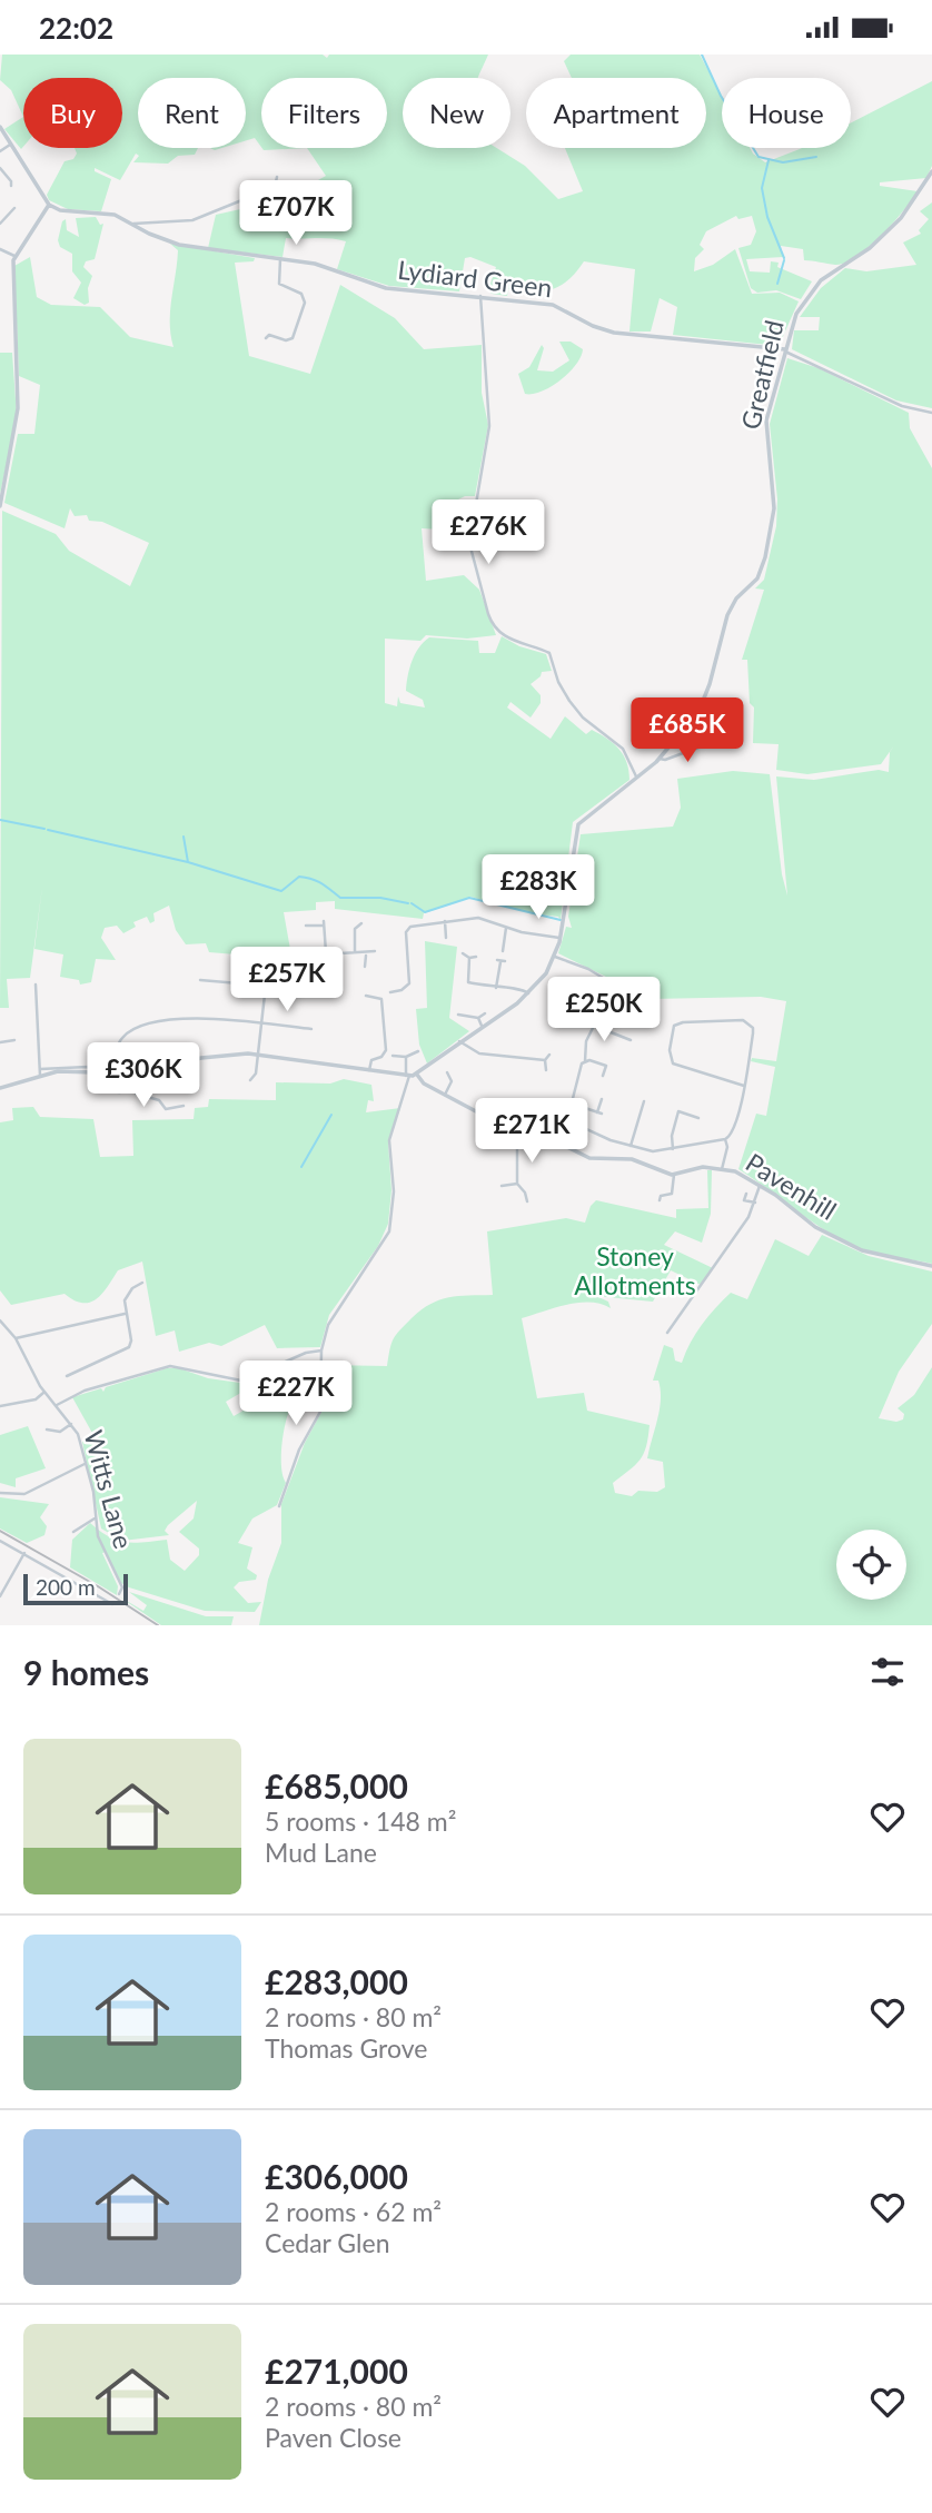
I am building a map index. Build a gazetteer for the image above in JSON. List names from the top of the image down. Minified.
{"streets":{"street":["Lydiard Green","Greatfield","Pavenhill","Witts Lane"]},"crossings":[["Lydiard Green","Greatfield"]],"parks":["Stoney Allotments"],"scale_bar":"200 m","page":{"status":"22:02","chip":["Buy","Rent","Filters","New","Apartment","House"],"price":["£707K","£276K","£685K","£283K","£257K","£250K","£306K","£271K","£227K"],"scale":"200 m","heading":"9 homes","list":[{"name":"£685,000","note":"5 rooms · 148 m² · Mud Lane"},{"name":"£283,000","note":"2 rooms · 80 m² · Thomas Grove"},{"name":"£306,000","note":"2 rooms · 62 m² · Cedar Glen"},{"name":"£271,000","note":"2 rooms · 80 m² · Paven Close"}]}}
